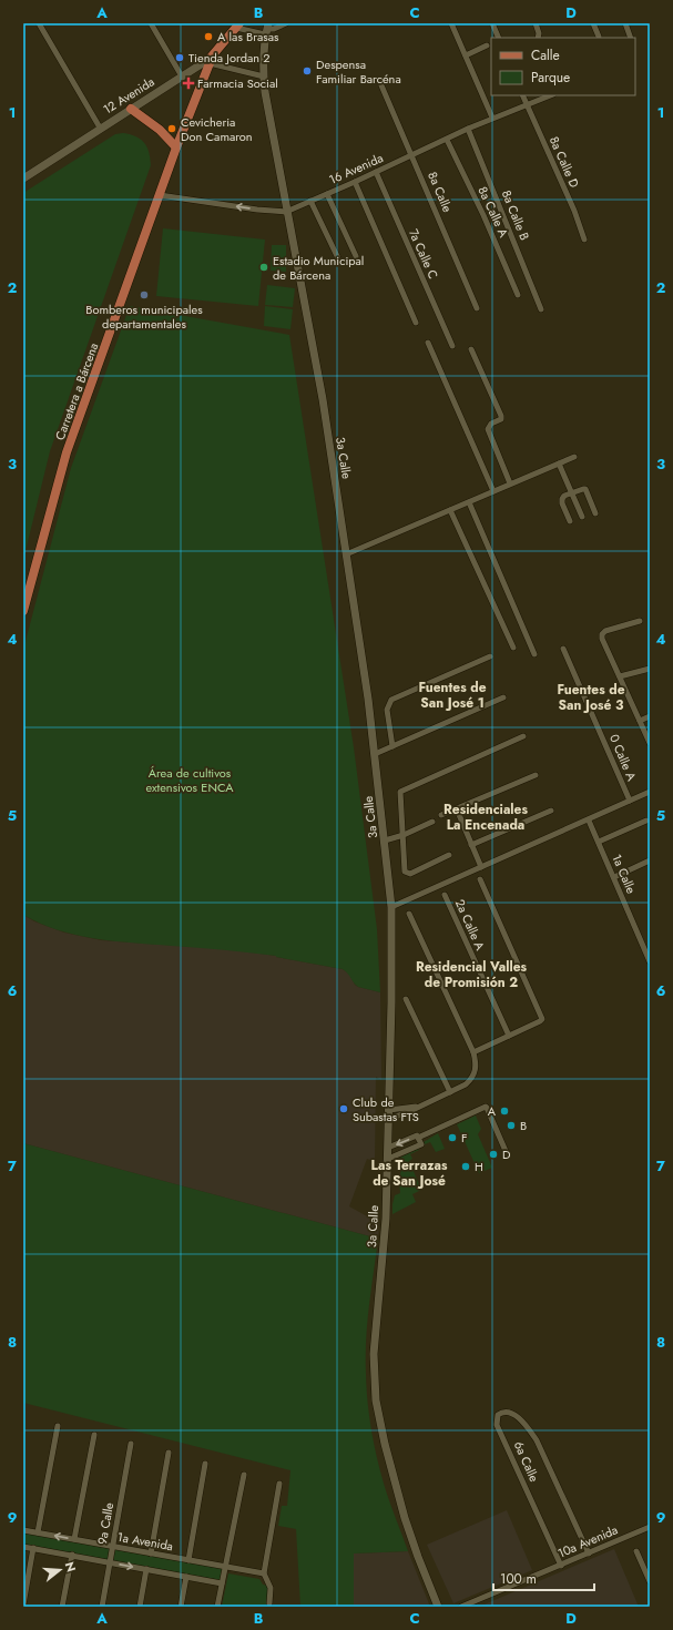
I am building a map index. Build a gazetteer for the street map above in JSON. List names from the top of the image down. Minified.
{"streets":{"main road":["12 Avenida","Carretera a Bárcena","3a Calle"],"street":["8a Calle D","16 Avenida","8a Calle","8a Calle A","8a Calle B","7a Calle C","0 Calle A","1a Calle","2a Calle A","6a Calle","9a Calle","1a Avenida","10a Avenida"]},"crossings":[["12 Avenida","Carretera a Bárcena"],["8a Calle D","16 Avenida"],["16 Avenida","8a Calle"],["16 Avenida","8a Calle A"],["16 Avenida","8a Calle B"],["16 Avenida","7a Calle C"],["16 Avenida","Carretera a Bárcena"],["16 Avenida","3a Calle"],["6a Calle","10a Avenida"],["9a Calle","1a Avenida"]],"districts":["Fuentes de San José 1","Fuentes de San José 3","Residenciales La Encenada","Residencial Valles de Promisión 2","Las Terrazas de San José"],"parks":["Área de cultivos extensivos ENCA"],"places":{"other":["A las Brasas","Tienda Jordan 2","Despensa Familiar Barcéna","Cevicheria Don Camaron","Estadio Municipal de Bárcena","Bomberos municipales departamentales","Club de Subastas FTS","A","B","F","D","H"],"health":["Farmacia Social"]},"legend":["Calle","Parque"],"scale_bar":"100 m","north":"right","grid":{"columns":["A","B","C","D"],"rows":["1","2","3","4","5","6","7","8","9"]}}
